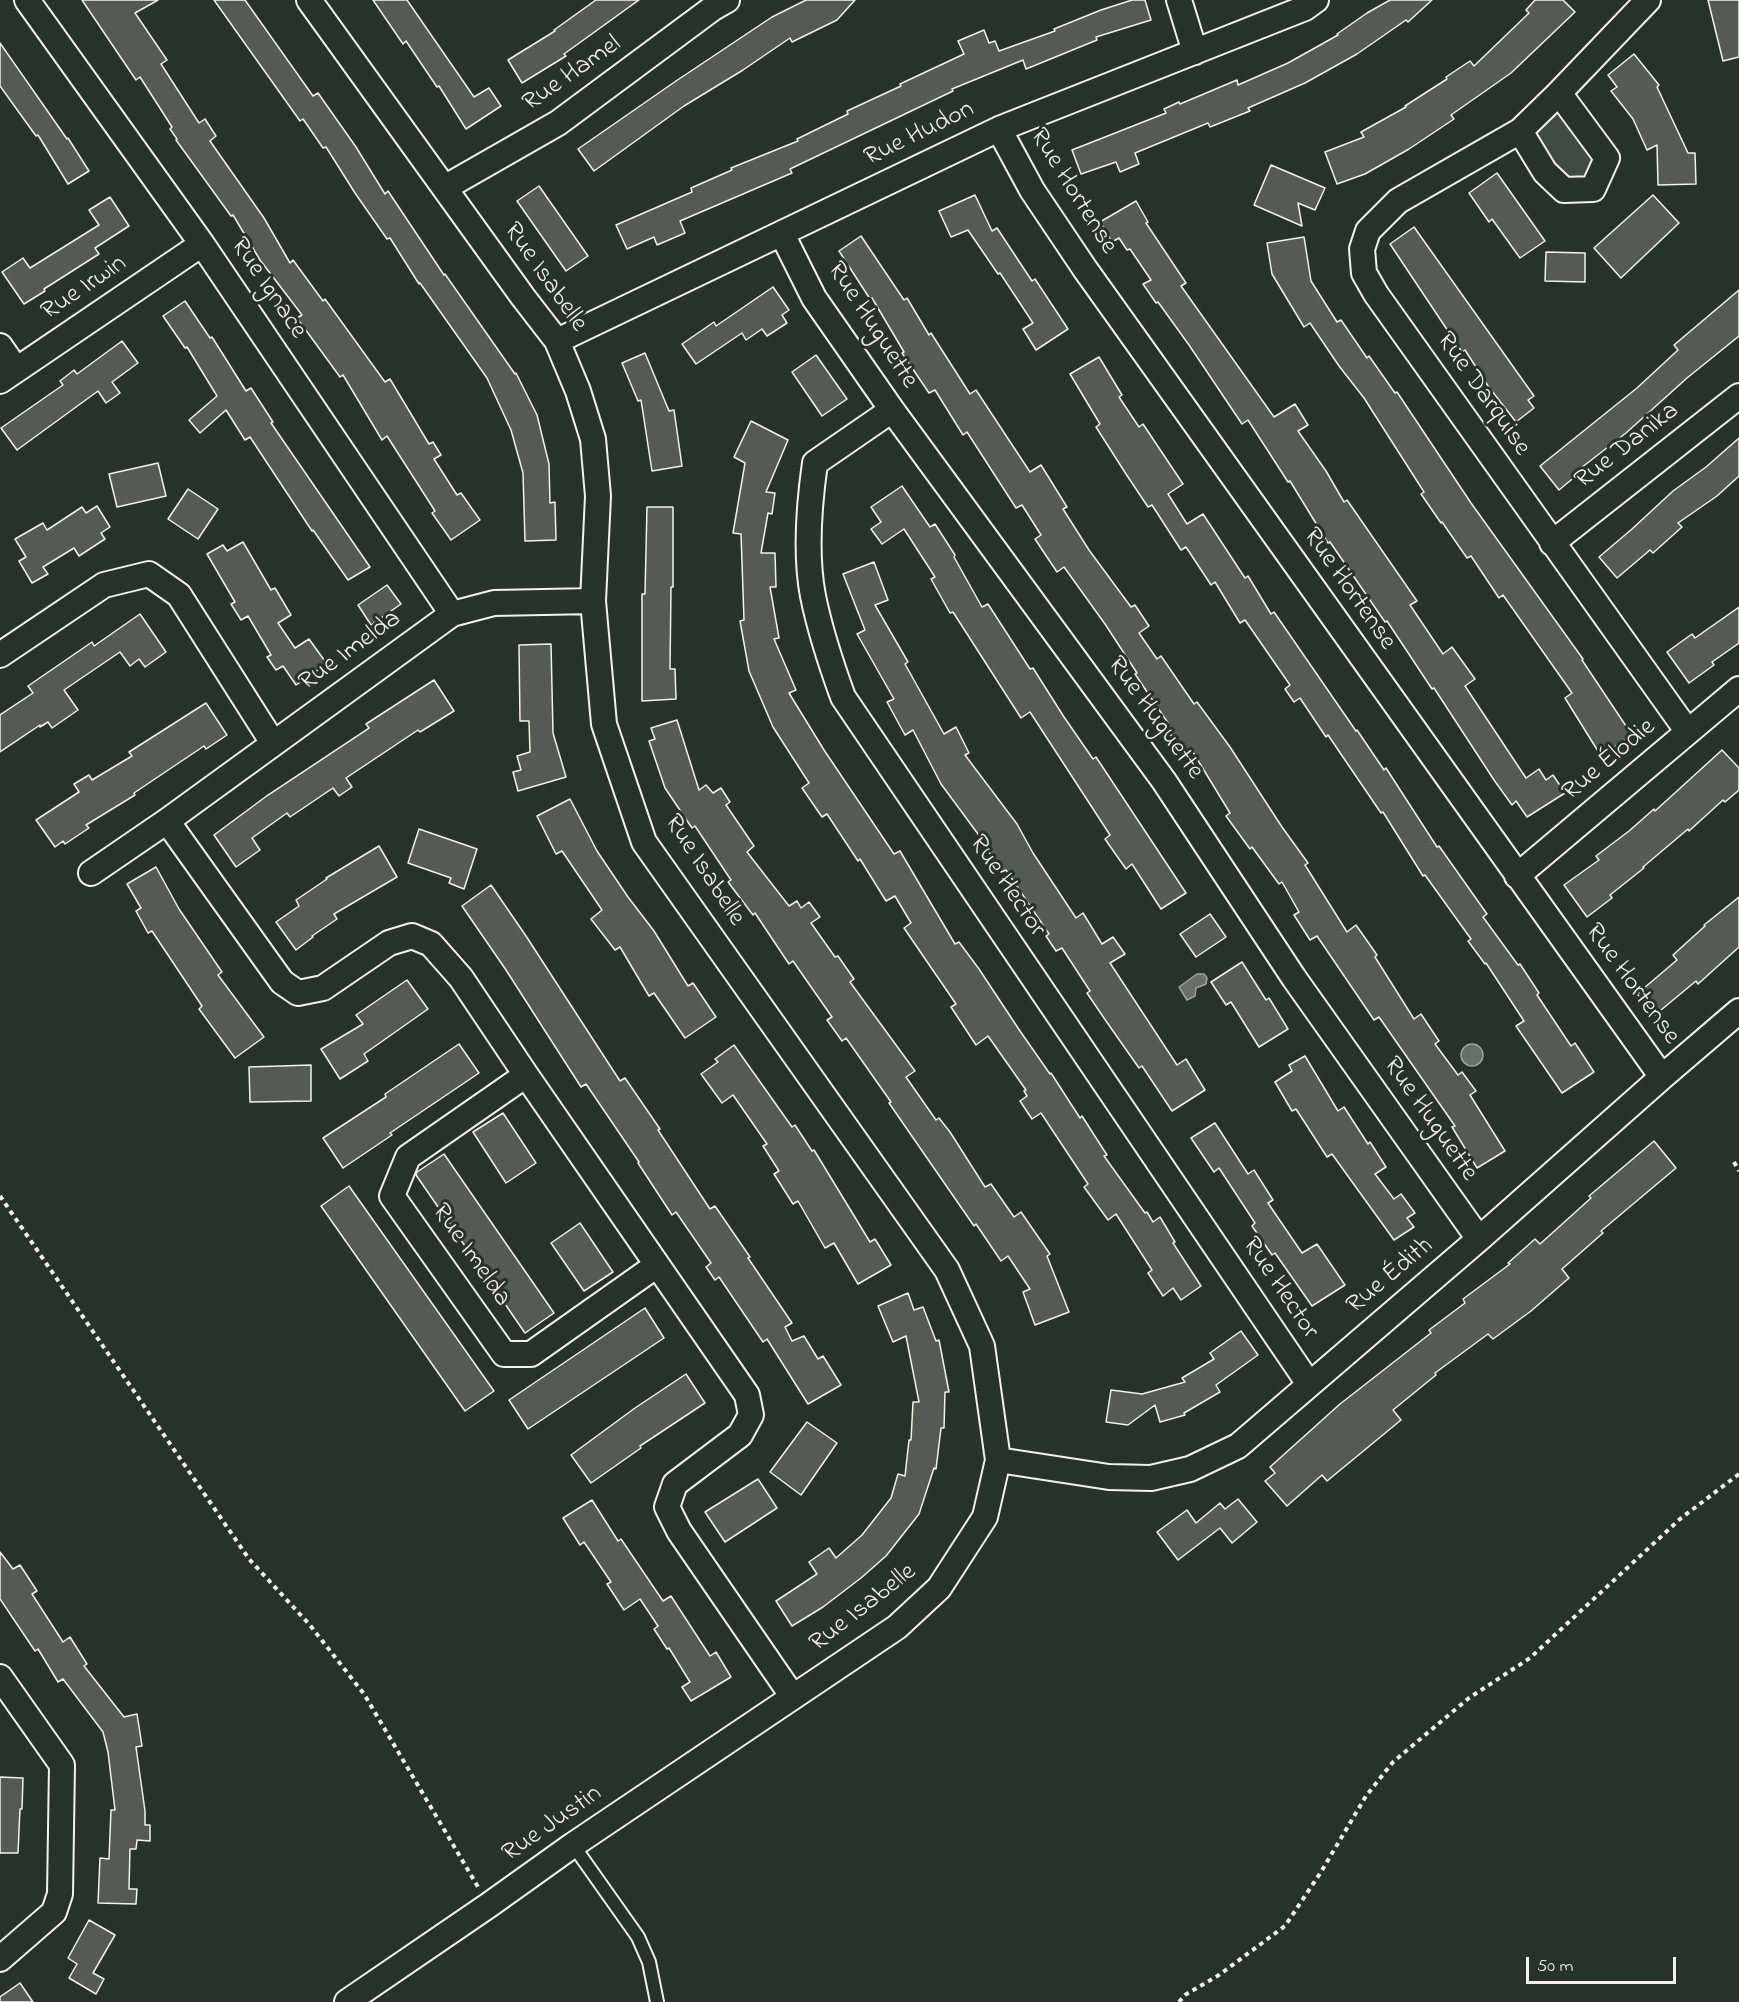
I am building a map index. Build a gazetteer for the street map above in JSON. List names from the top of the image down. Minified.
{"streets":{"street":["Rue Hamel","Rue Hudon","Rue Hortense","Rue Isabelle","Rue Irwin","Rue Ignace","Rue Huguette","Rue Darquise","Rue Danika","Rue Imelda","Rue Élodie","Rue Hector","Rue Édith","Rue Justin"]},"crossings":[["Rue Hamel","Rue Isabelle"],["Rue Hudon","Rue Hortense"],["Rue Hudon","Rue Isabelle"],["Rue Hudon","Rue Huguette"],["Rue Hortense","Rue Élodie"],["Rue Hortense","Rue Édith"],["Rue Isabelle","Rue Imelda"],["Rue Isabelle","Rue Édith"],["Rue Isabelle","Rue Justin"],["Rue Irwin","Rue Ignace"],["Rue Ignace","Rue Imelda"],["Rue Huguette","Rue Hector"],["Rue Huguette","Rue Édith"],["Rue Darquise","Rue Danika"],["Rue Darquise","Rue Élodie"],["Rue Hector","Rue Édith"]],"scale_bar":"50 m"}
